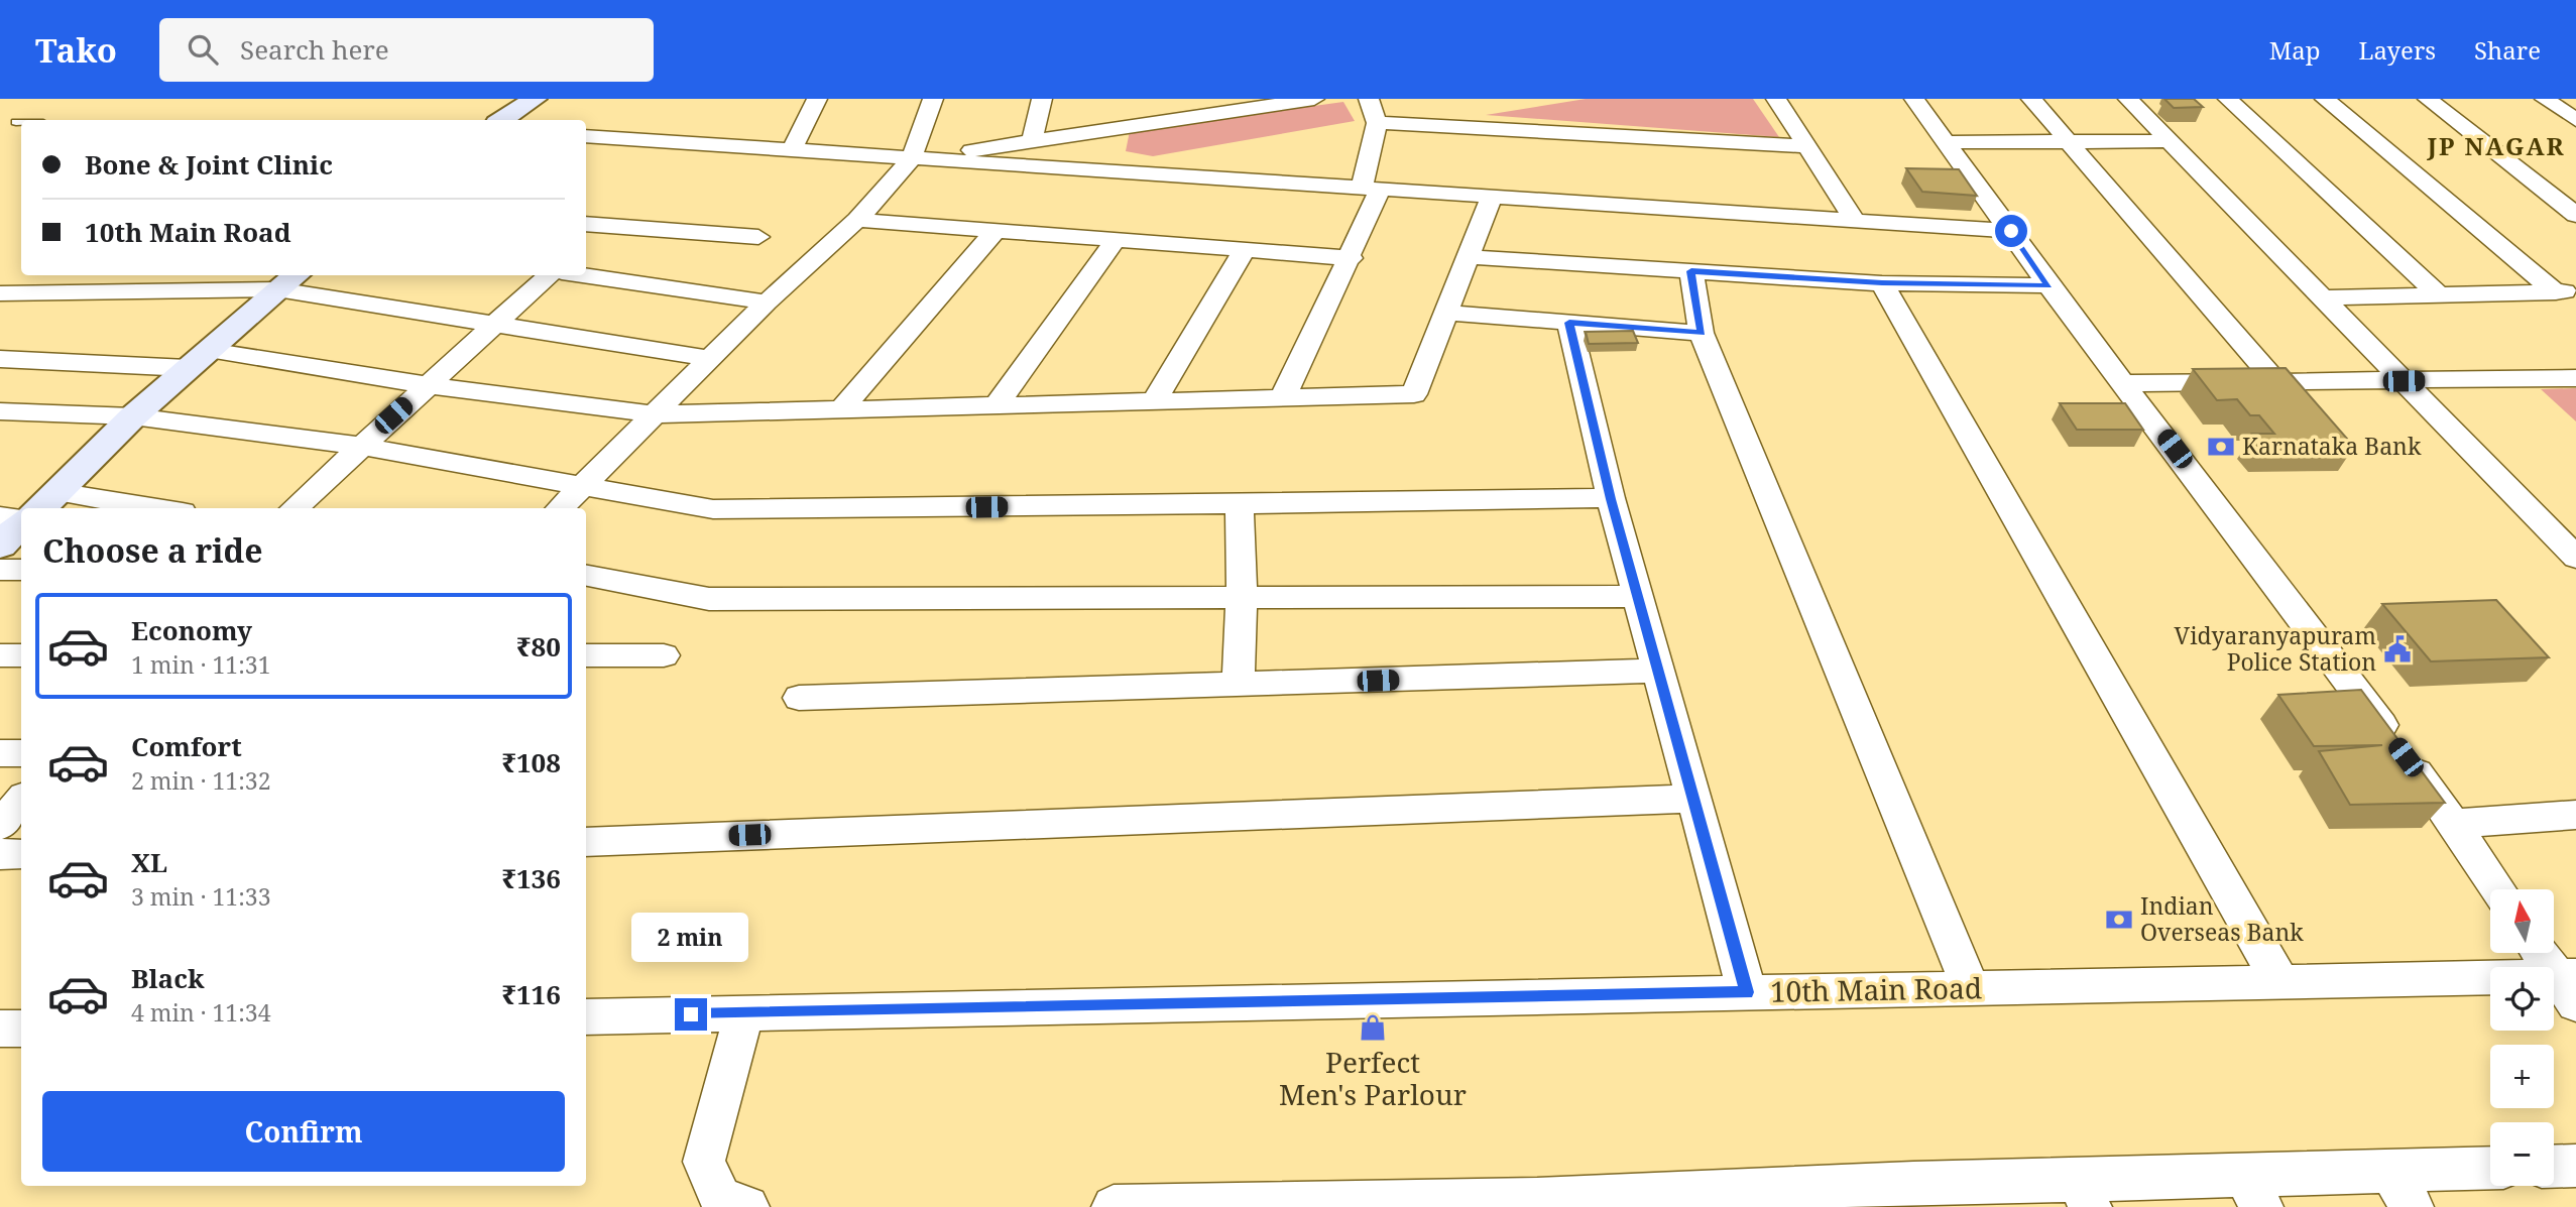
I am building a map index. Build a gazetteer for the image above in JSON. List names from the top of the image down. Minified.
{"streets":{"street":["10th Main Road"]},"districts":["JP NAGAR"],"places":{"bank":["Karnataka Bank","Indian Overseas Bank"],"public building":["Vidyaranyapuram Police Station"],"shop":["Perfect Men's Parlour"]},"north":"top","page":{"header":"Tako","search":"Search here","nav":["Map","Layers","Share"],"banner":["Bone & Joint Clinic","10th Main Road"],"heading":"Choose a ride","list":[{"name":"Economy","note":"1 min · 11:31","value":"₹80"},{"name":"Comfort","note":"2 min · 11:32","value":"₹108"},{"name":"XL","note":"3 min · 11:33","value":"₹136"},{"name":"Black","note":"4 min · 11:34","value":"₹116"}],"map_buttons":["+","−"],"bubble":"2 min","buttons":"Confirm"}}
